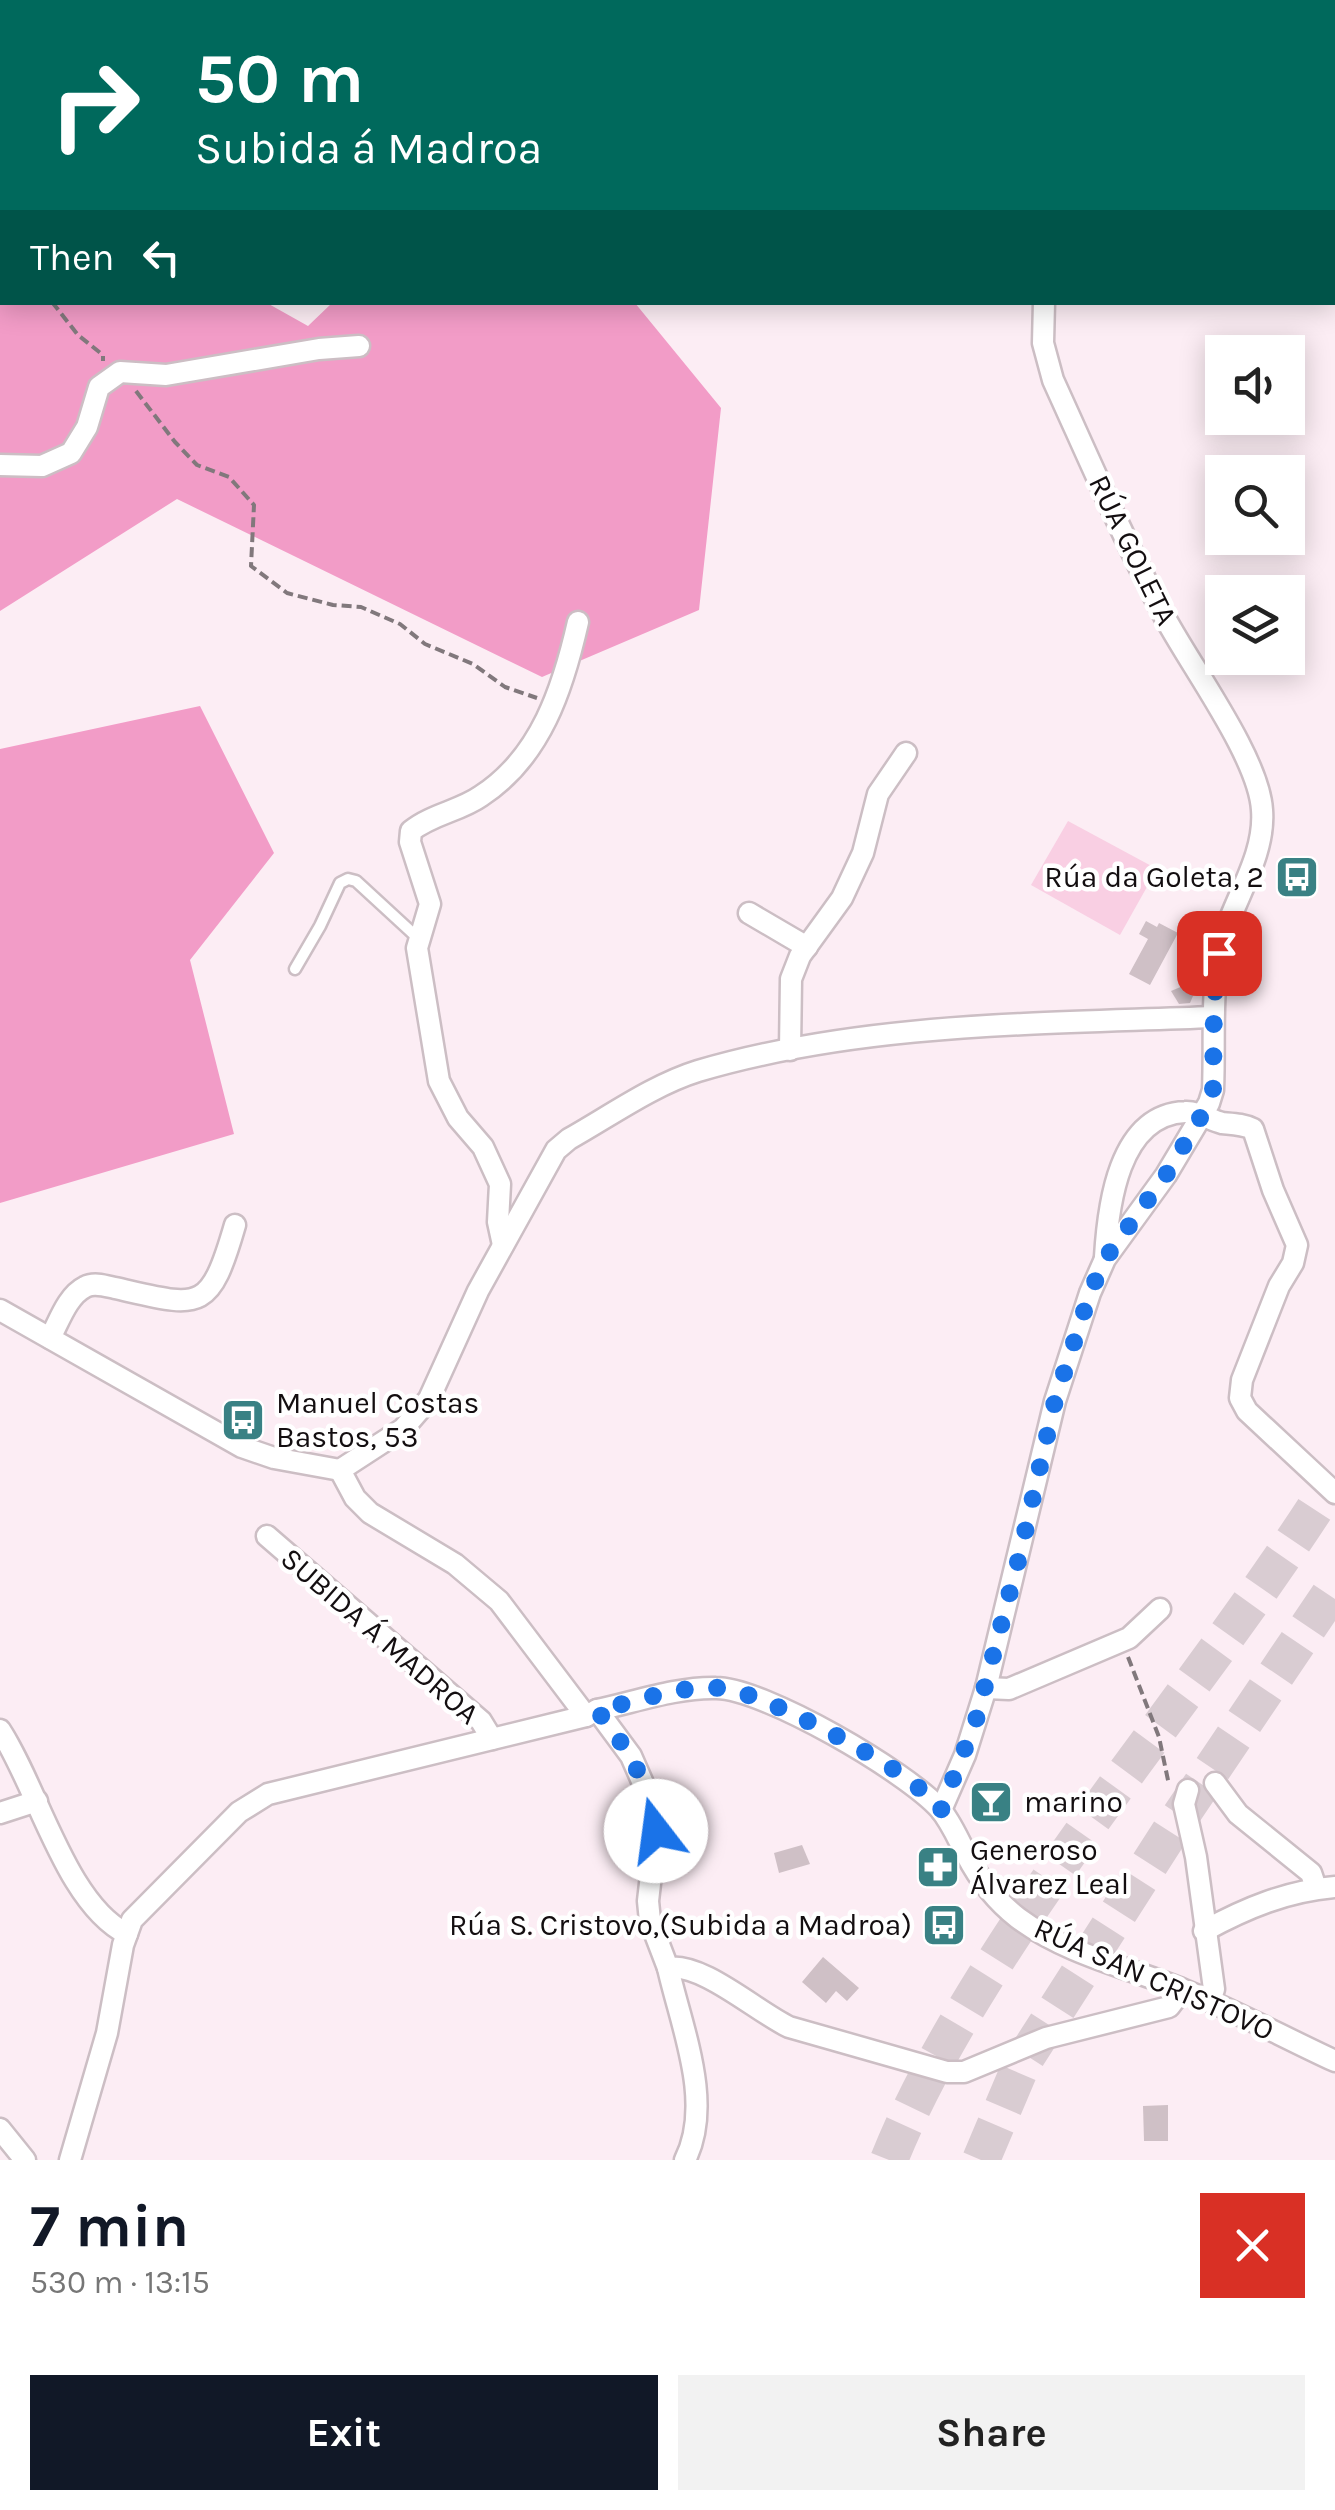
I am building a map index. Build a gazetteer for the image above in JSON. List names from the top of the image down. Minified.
{"streets":{"street":["RÚA GOLETA","SUBIDA Á MADROA","RÚA SAN CRISTOVO"]},"crossings":[["SUBIDA Á MADROA","RÚA SAN CRISTOVO"]],"places":{"bus stop":["Rúa da Goleta, 2","Manuel Costas Bastos, 53","Rúa S. Cristovo,(Subida a Madroa)"],"bar":["marino"],"pharmacy":["Generoso Álvarez Leal"]},"page":{"turn":["50 m","Subida á Madroa"],"then":"Then","heading":["7 min","530 m · 13:15"],"buttons":["Exit","Share"]}}
